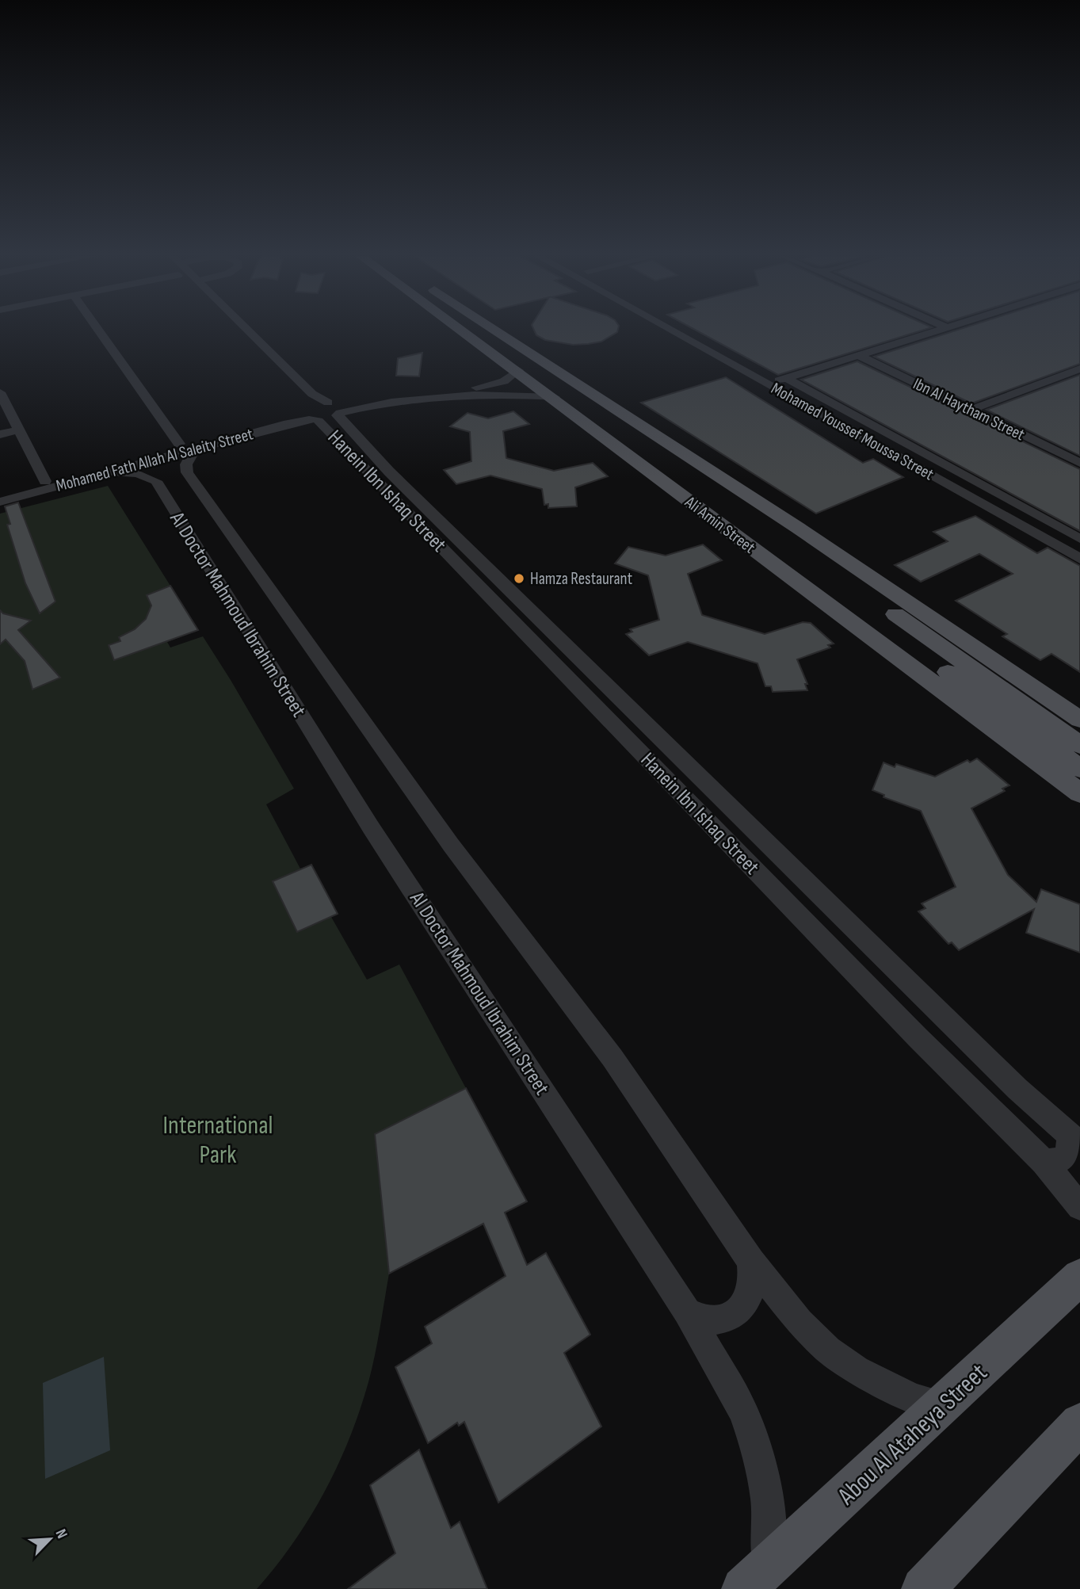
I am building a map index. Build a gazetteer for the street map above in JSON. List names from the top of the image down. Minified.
{"streets":{"main road":["Ali Amin Street","Abou Al Ataheya Street"],"street":["Ibn Al Haytham Street","Mohamed Youssef Moussa Street","Mohamed Fath Allah Al Saleity Street","Hanein Ibn Ishaq Street","Al Doctor Mahmoud Ibrahim Street"]},"crossings":[["Mohamed Fath Allah Al Saleity Street","Hanein Ibn Ishaq Street"],["Mohamed Fath Allah Al Saleity Street","Ali Amin Street"],["Al Doctor Mahmoud Ibrahim Street","Abou Al Ataheya Street"]],"parks":["International Park"],"places":["Hamza Restaurant"],"north":"top right"}
